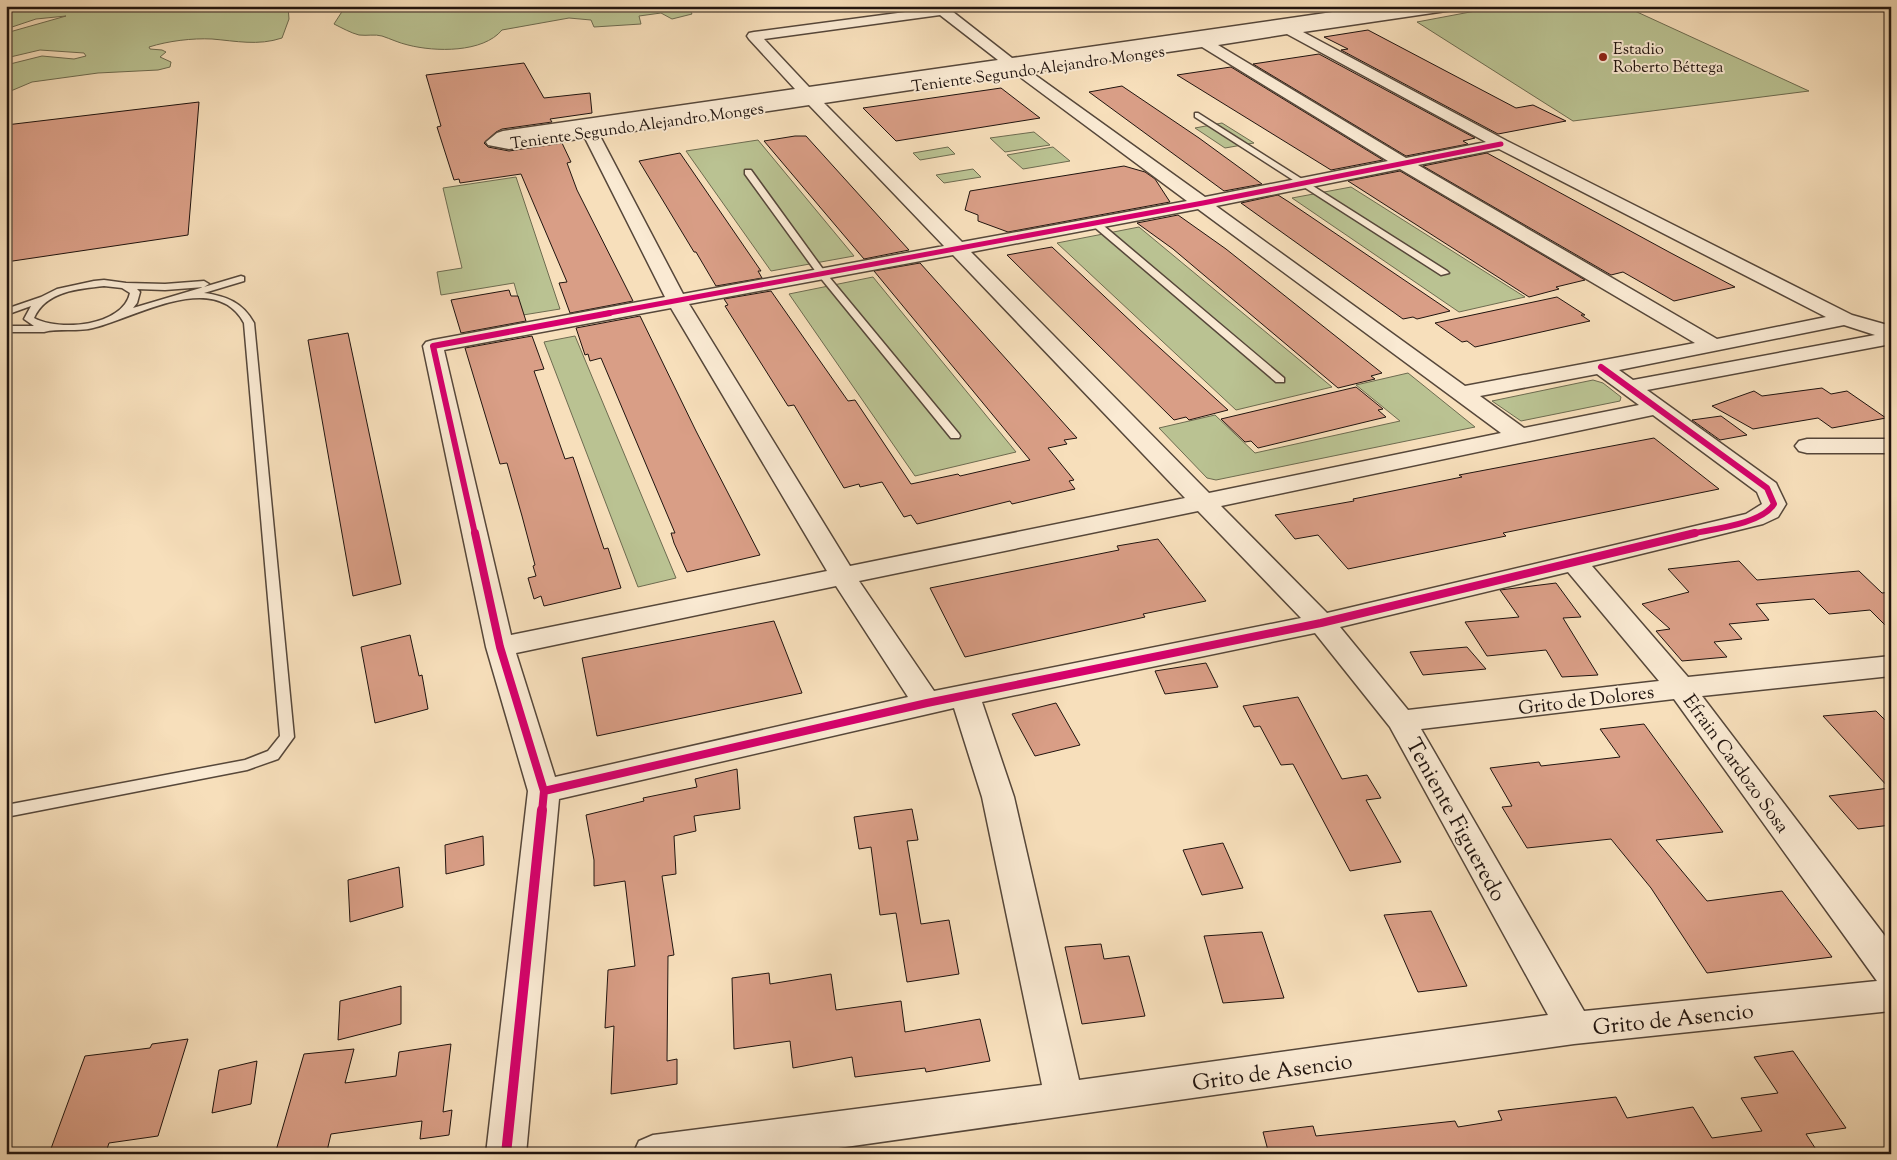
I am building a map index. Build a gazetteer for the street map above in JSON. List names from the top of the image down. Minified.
{"streets":{"street":["Teniente Segundo Alejandro Monges","Grito de Dolores","Efrain Cardozo Sosa","Teniente Figueredo","Grito de Asencio"]},"crossings":[["Teniente Segundo Alejandro Monges","Teniente Figueredo"],["Grito de Dolores","Efrain Cardozo Sosa"],["Grito de Dolores","Teniente Figueredo"],["Teniente Figueredo","Grito de Asencio"]],"places":["Estadio Roberto Béttega"]}
